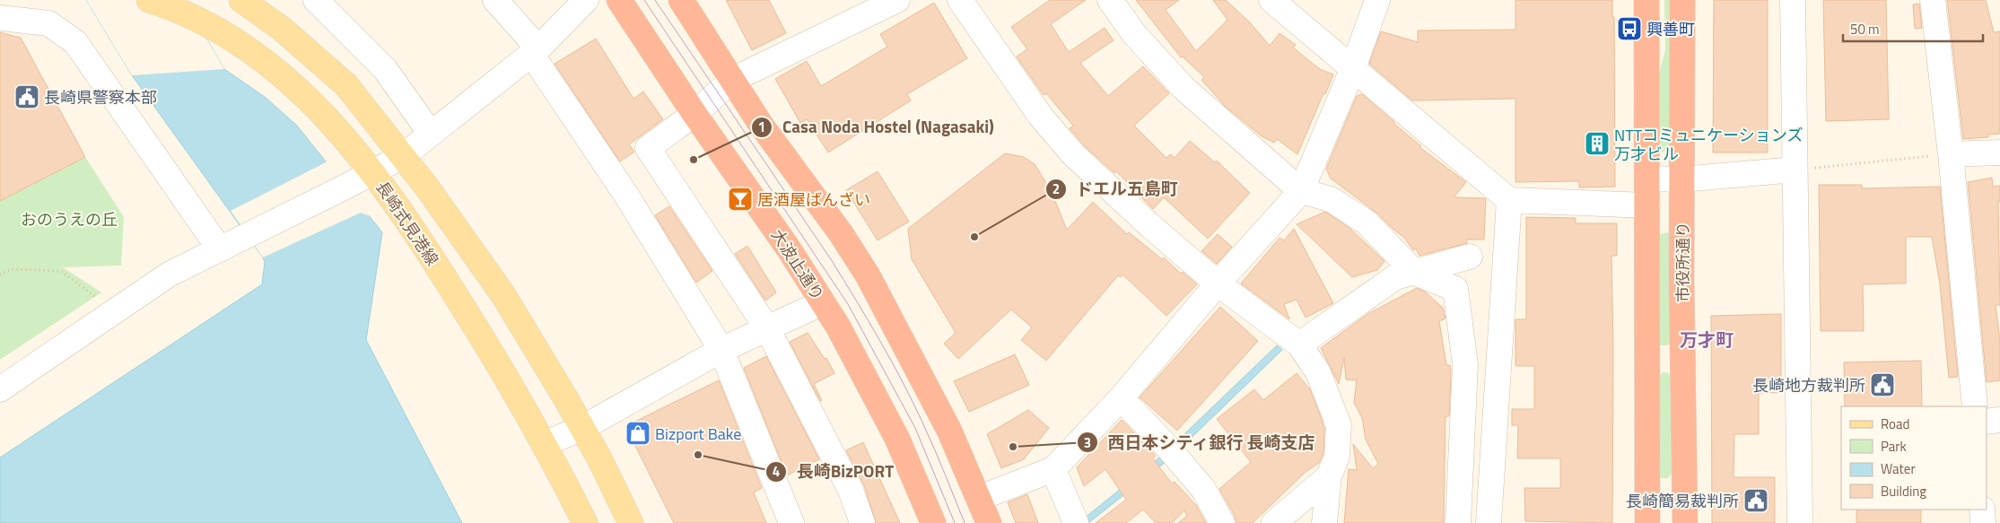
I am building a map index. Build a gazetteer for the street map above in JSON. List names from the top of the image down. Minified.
{"streets":{"highway":["市役所通り","大波止通り"],"main road":["長崎式見港線"]},"districts":["万才町"],"parks":["おのうえの丘"],"places":{"bus stop":["興善町"],"public building":["長崎県警察本部","長崎地方裁判所","長崎簡易裁判所"],"building":["NTTコミュニケーションズ 万才ビル"],"other":["Casa Noda Hostel (Nagasaki)","ドエル五島町","西日本シティ銀行 長崎支店","長崎BizPORT"],"bar":["居酒屋ばんざい"],"shop":["Bizport Bake"]},"legend":["Road","Park","Water","Building"],"scale_bar":"50 m"}
